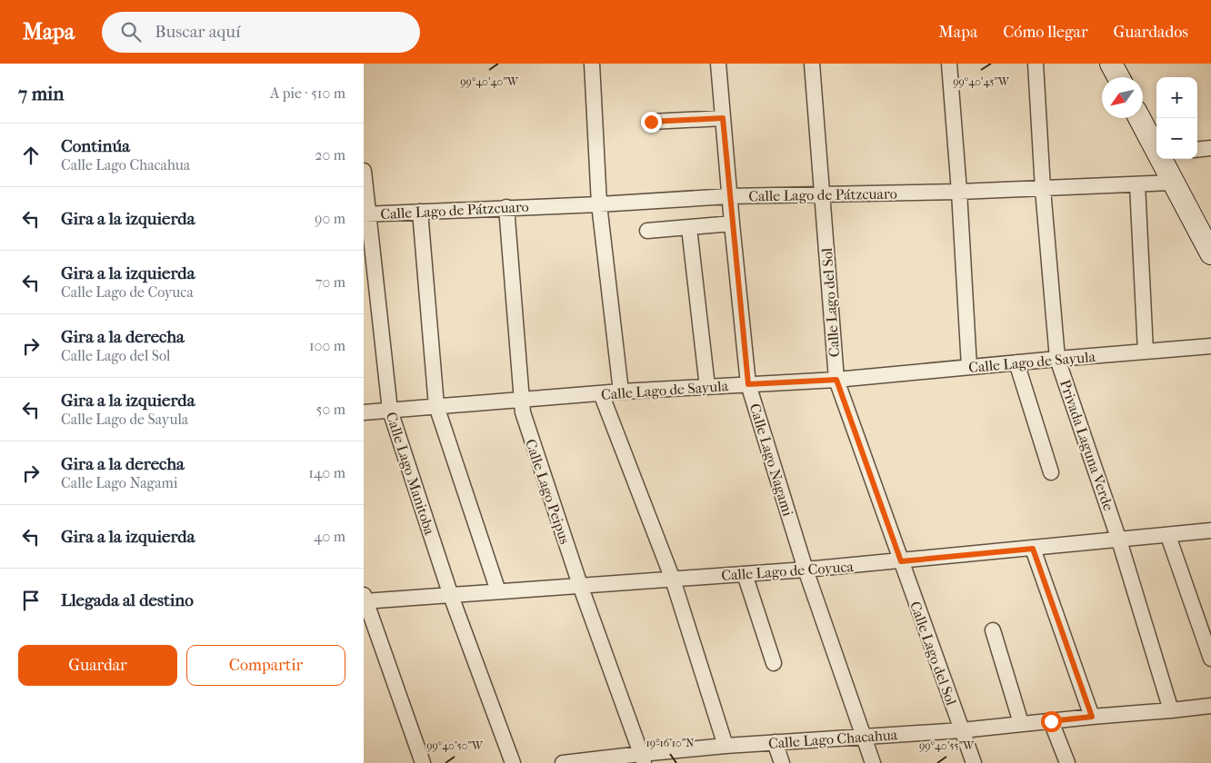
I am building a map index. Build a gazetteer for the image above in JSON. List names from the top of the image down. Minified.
{"streets":{"street":["Calle Lago de Pátzcuaro","Calle Lago del Sol","Calle Lago de Sayula","Privada Laguna Verde","Calle Lago Nagami","Calle Lago Manitoba","Calle Lago Peipus","Calle Lago de Coyuca","Calle Lago Chacahua"]},"crossings":[["Calle Lago de Pátzcuaro","Calle Lago del Sol"],["Calle Lago de Pátzcuaro","Privada Laguna Verde"],["Calle Lago de Pátzcuaro","Calle Lago Nagami"],["Calle Lago de Pátzcuaro","Calle Lago Manitoba"],["Calle Lago de Pátzcuaro","Calle Lago Peipus"],["Calle Lago del Sol","Calle Lago de Sayula"],["Calle Lago del Sol","Calle Lago de Coyuca"],["Calle Lago del Sol","Calle Lago Chacahua"],["Calle Lago de Sayula","Privada Laguna Verde"],["Calle Lago de Sayula","Calle Lago Nagami"],["Calle Lago de Sayula","Calle Lago Manitoba"],["Calle Lago de Sayula","Calle Lago Peipus"],["Privada Laguna Verde","Calle Lago de Coyuca"],["Privada Laguna Verde","Calle Lago Chacahua"],["Calle Lago Nagami","Calle Lago de Coyuca"],["Calle Lago Nagami","Calle Lago Chacahua"],["Calle Lago Manitoba","Calle Lago de Coyuca"],["Calle Lago Peipus","Calle Lago de Coyuca"],["Calle Lago Peipus","Calle Lago Chacahua"]],"north":"bottom left","page":{"header":"Mapa","search":"Buscar aquí","nav":["Mapa","Cómo llegar","Guardados"],"heading":["7 min","A pie · 510 m"],"map_buttons":["+","−"],"list":[["Continúa","Calle Lago Chacahua","20 m"],["Gira a la izquierda","90 m"],["Gira a la izquierda","Calle Lago de Coyuca","70 m"],["Gira a la derecha","Calle Lago del Sol","100 m"],["Gira a la izquierda","Calle Lago de Sayula","50 m"],["Gira a la derecha","Calle Lago Nagami","140 m"],["Gira a la izquierda","40 m"],"Llegada al destino"],"buttons":["Guardar","Compartir"]},"coordinates":["99°40'40\"W","99°40'45\"W","19°16'10\"N","99°40'50\"W","99°40'55\"W"]}
